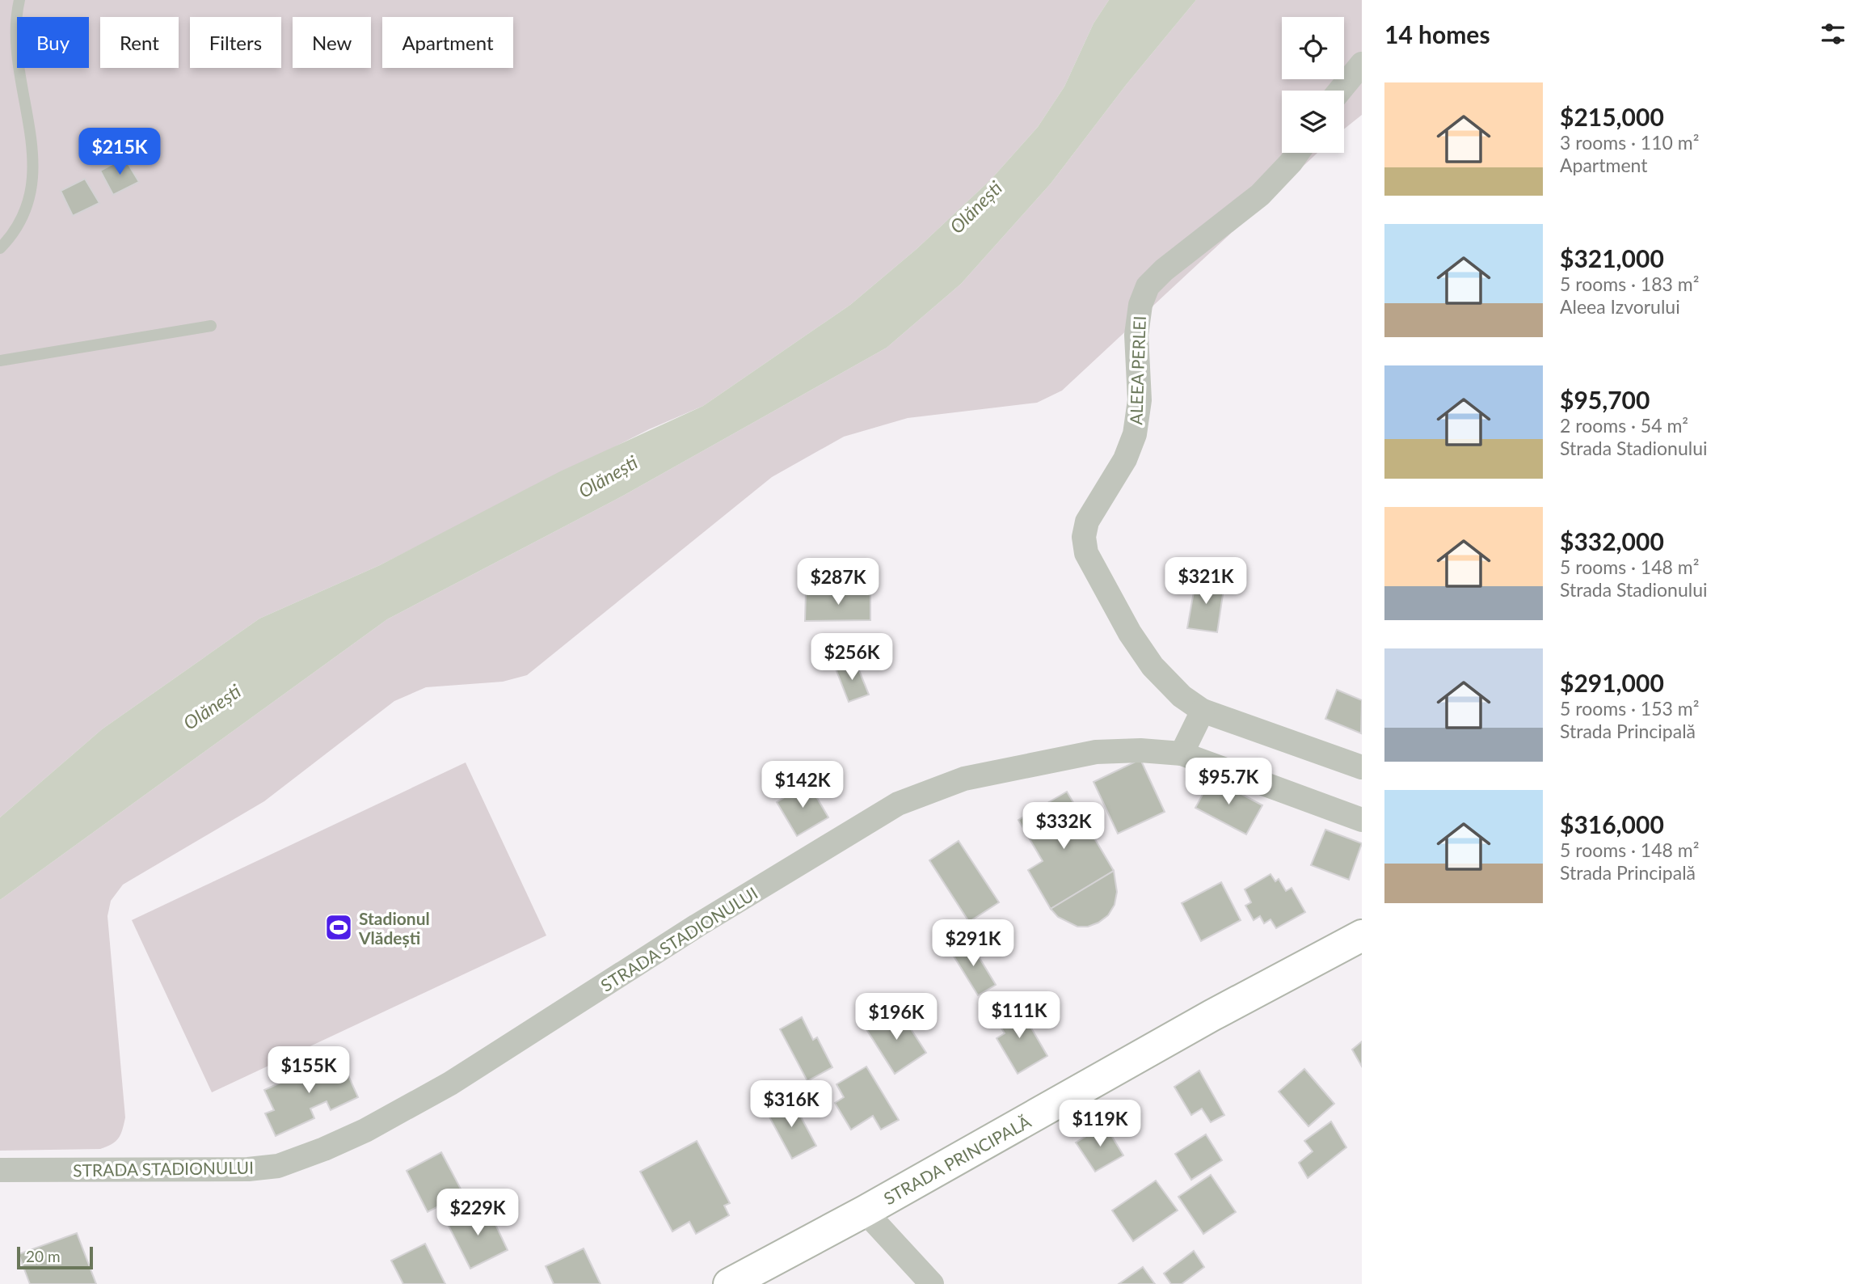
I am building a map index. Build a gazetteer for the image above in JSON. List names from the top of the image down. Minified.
{"streets":{"main road":["STRADA PRINCIPALĂ"],"street":["ALEEA PERLEI","STRADA STADIONULUI"]},"water":["Olănești"],"places":{"sports":["Stadionul Vlădești"]},"scale_bar":"20 m","page":{"heading":"14 homes","chip":["Buy","Rent","Filters","New","Apartment"],"list":[{"name":"$215,000","note":"3 rooms · 110 m² · Apartment"},{"name":"$321,000","note":"5 rooms · 183 m² · Aleea Izvorului"},{"name":"$95,700","note":"2 rooms · 54 m² · Strada Stadionului"},{"name":"$332,000","note":"5 rooms · 148 m² · Strada Stadionului"},{"name":"$291,000","note":"5 rooms · 153 m² · Strada Principală"},{"name":"$316,000","note":"5 rooms · 148 m² · Strada Principală"}],"price":["$215K","$321K","$287K","$256K","$95.7K","$142K","$332K","$291K","$111K","$196K","$155K","$316K","$119K","$229K"],"scale":"20 m"}}
